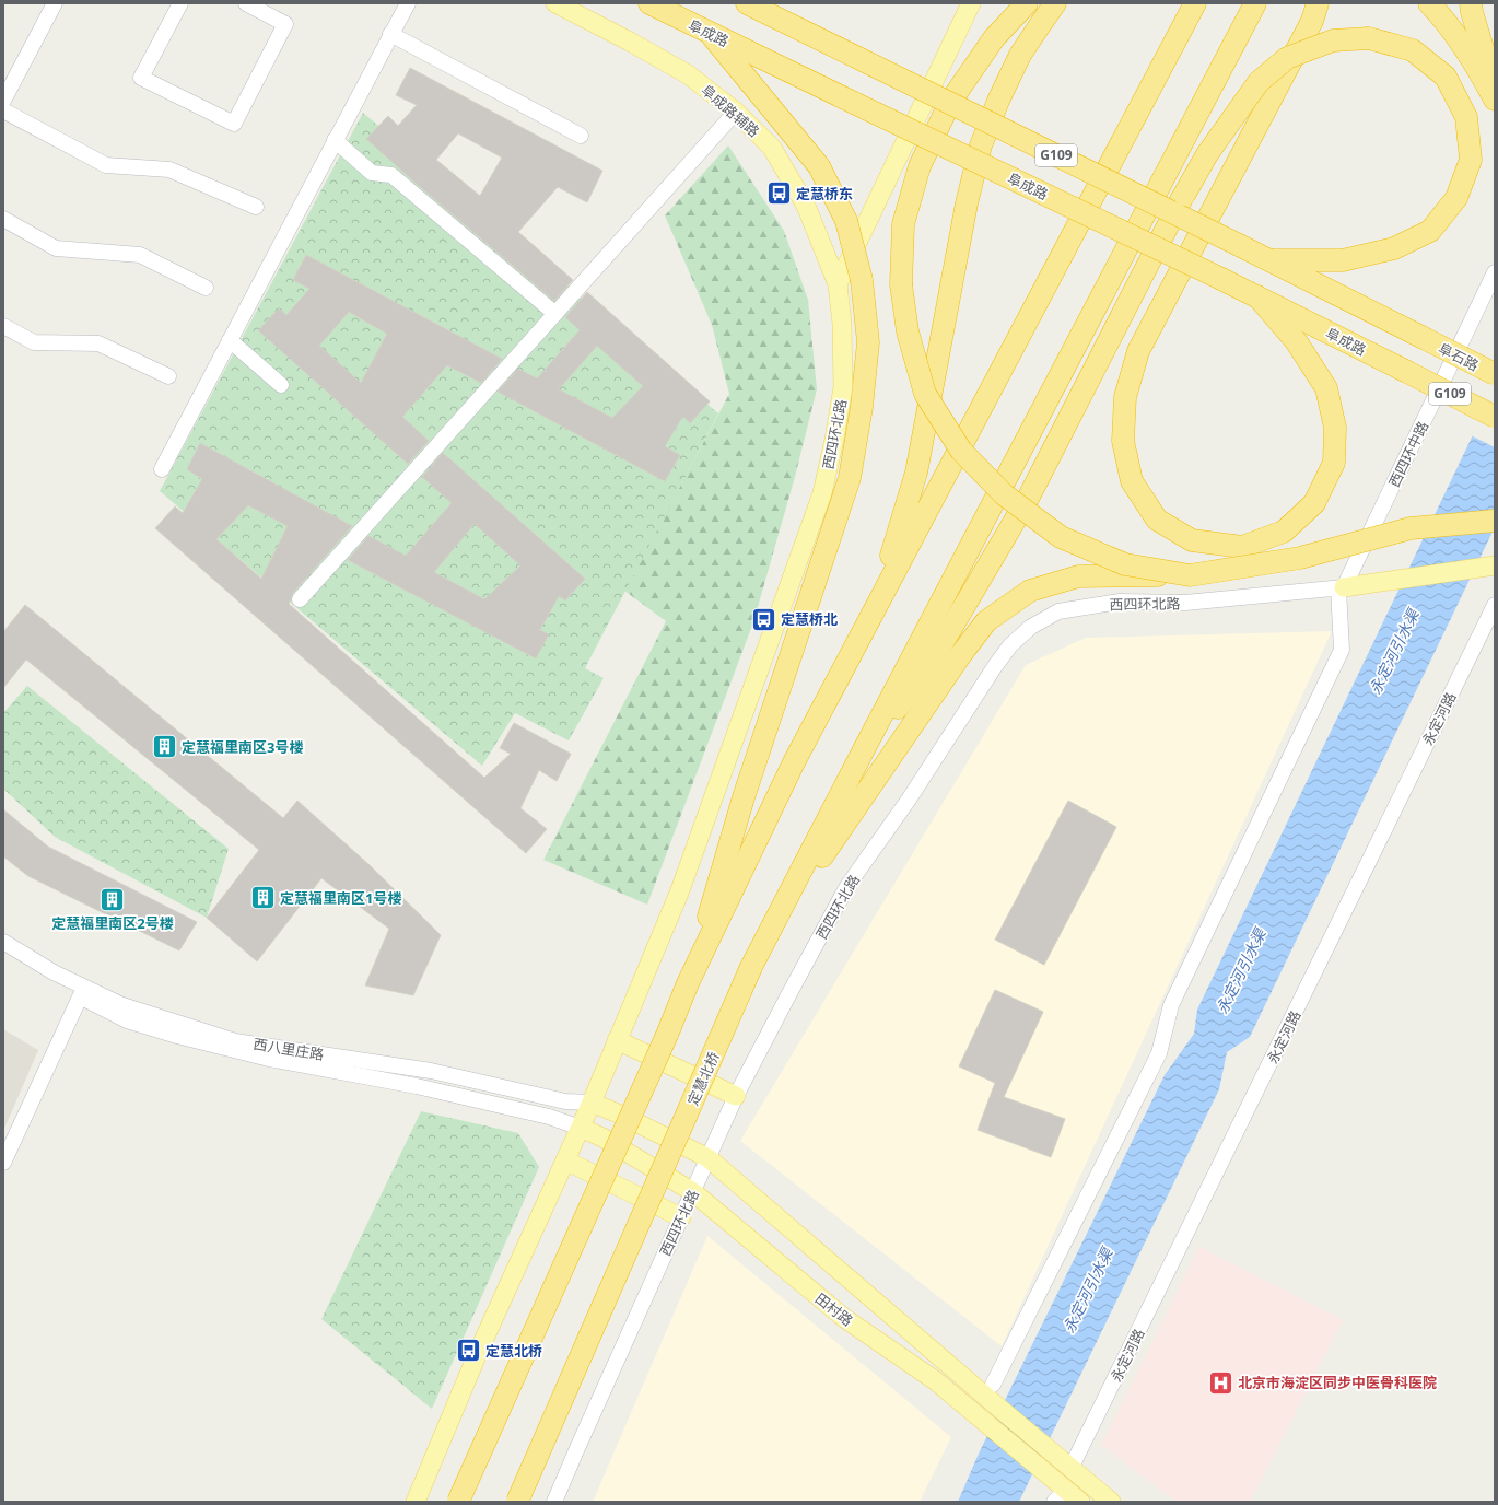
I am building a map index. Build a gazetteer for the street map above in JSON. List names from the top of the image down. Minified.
{"streets":{"highway":["阜成路","G109","阜石路","定慧北桥"],"main road":["阜成路辅路","西四环北路","田村路"],"street":["西四环中路","永定河路","西八里庄路"]},"crossings":[["阜成路辅路","西四环北路"],["G109","阜石路"],["西四环北路","西四环中路"],["西四环北路","西八里庄路"],["西四环北路","田村路"],["西八里庄路","田村路"]],"water":["永定河引水渠"],"places":{"bus stop":["定慧桥东","定慧桥北","定慧北桥"],"building":["定慧福里南区3号楼","定慧福里南区1号楼","定慧福里南区2号楼"],"hospital":["北京市海淀区同步中医骨科医院"]}}
